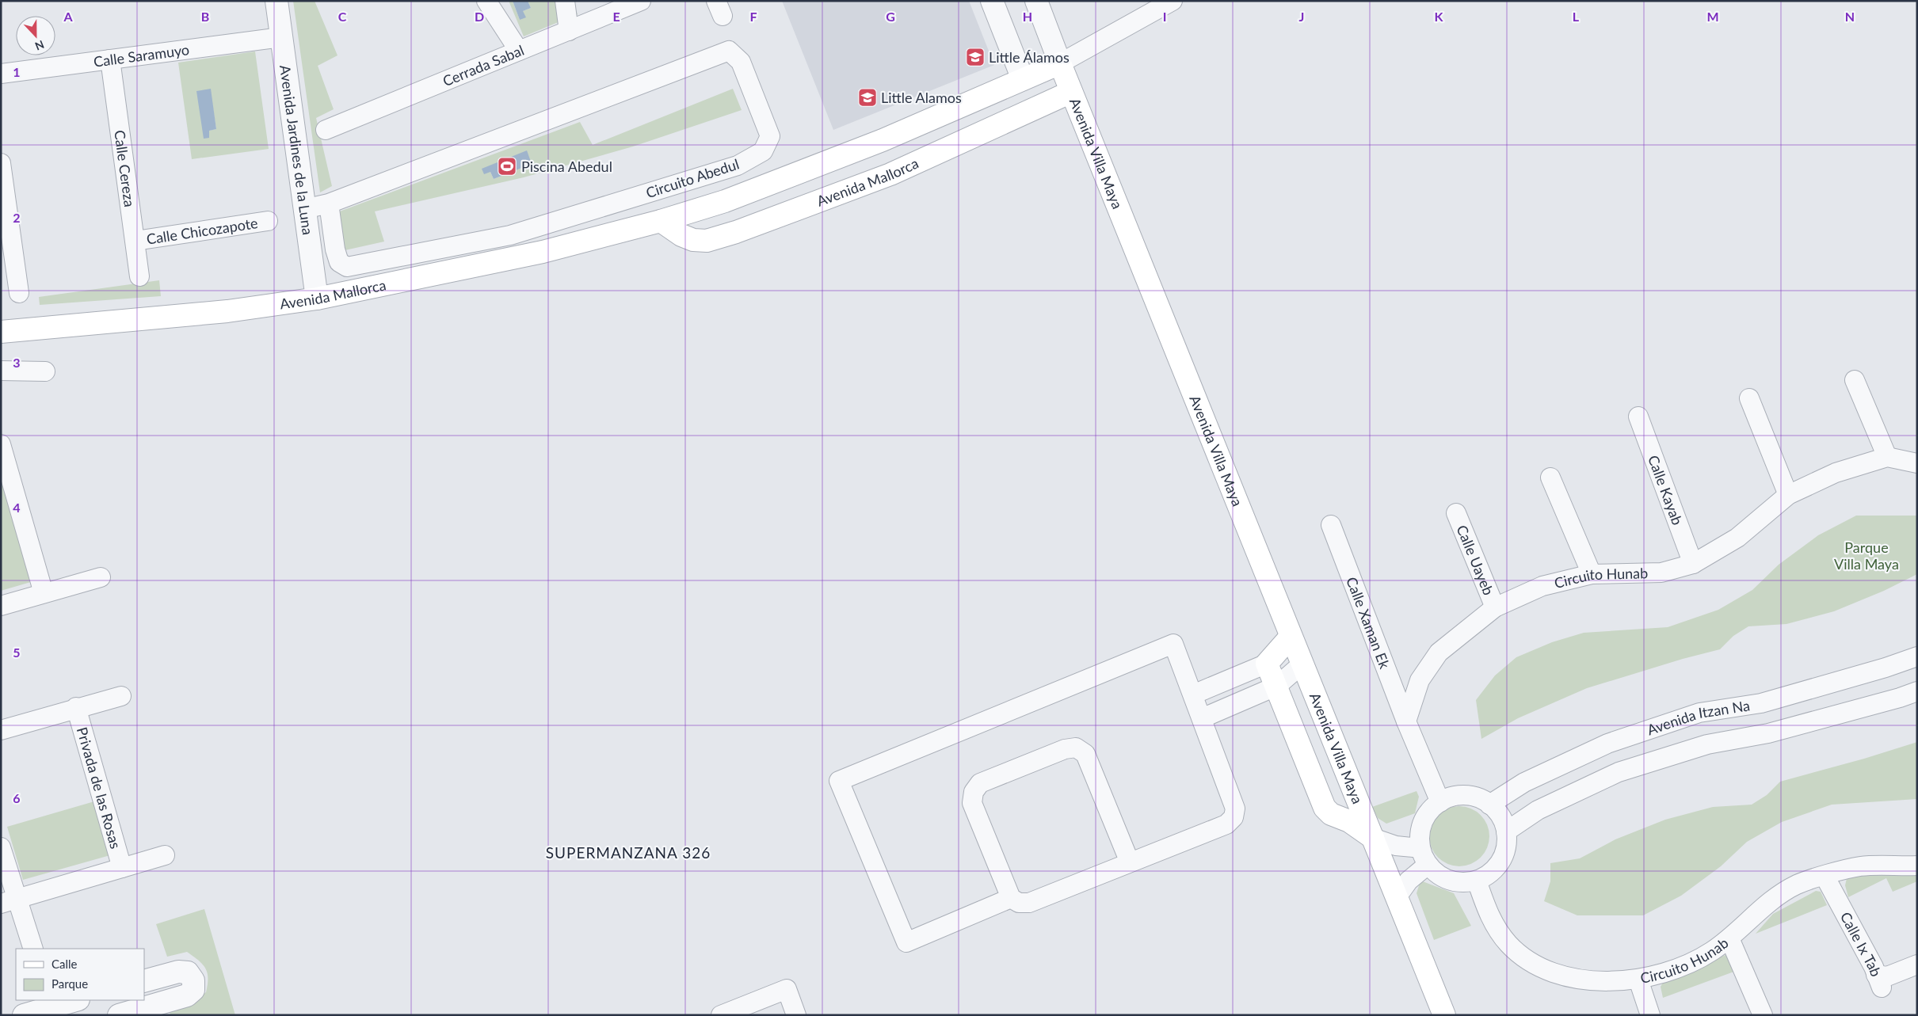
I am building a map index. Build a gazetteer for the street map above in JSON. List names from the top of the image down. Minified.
{"streets":{"main road":["Avenida Villa Maya","Avenida Mallorca"],"street":["Calle Saramuyo","Cerrada Sabal","Avenida Jardines de la Luna","Calle Cereza","Circuito Abedul","Calle Chicozapote","Calle Kayab","Calle Uayeb","Circuito Hunab","Calle Xaman Ek","Avenida Itzan Na","Privada de las Rosas","Calle Ix Tab"]},"crossings":[["Calle Saramuyo","Avenida Jardines de la Luna"],["Calle Saramuyo","Calle Cereza"],["Avenida Jardines de la Luna","Circuito Abedul"],["Avenida Jardines de la Luna","Avenida Mallorca"],["Avenida Villa Maya","Avenida Mallorca"],["Calle Cereza","Calle Chicozapote"],["Calle Kayab","Circuito Hunab"],["Calle Uayeb","Circuito Hunab"],["Circuito Hunab","Calle Xaman Ek"],["Circuito Hunab","Avenida Itzan Na"],["Circuito Hunab","Calle Ix Tab"]],"districts":["SUPERMANZANA 326"],"parks":["Parque Villa Maya"],"places":{"school or university":["Little Álamos","Little Alamos"],"sports":["Piscina Abedul"]},"legend":["Calle","Parque"],"north":"bottom","grid":{"columns":["A","B","C","D","E","F","G","H","I","J","K","L","M","N"],"rows":["1","2","3","4","5","6"]}}
